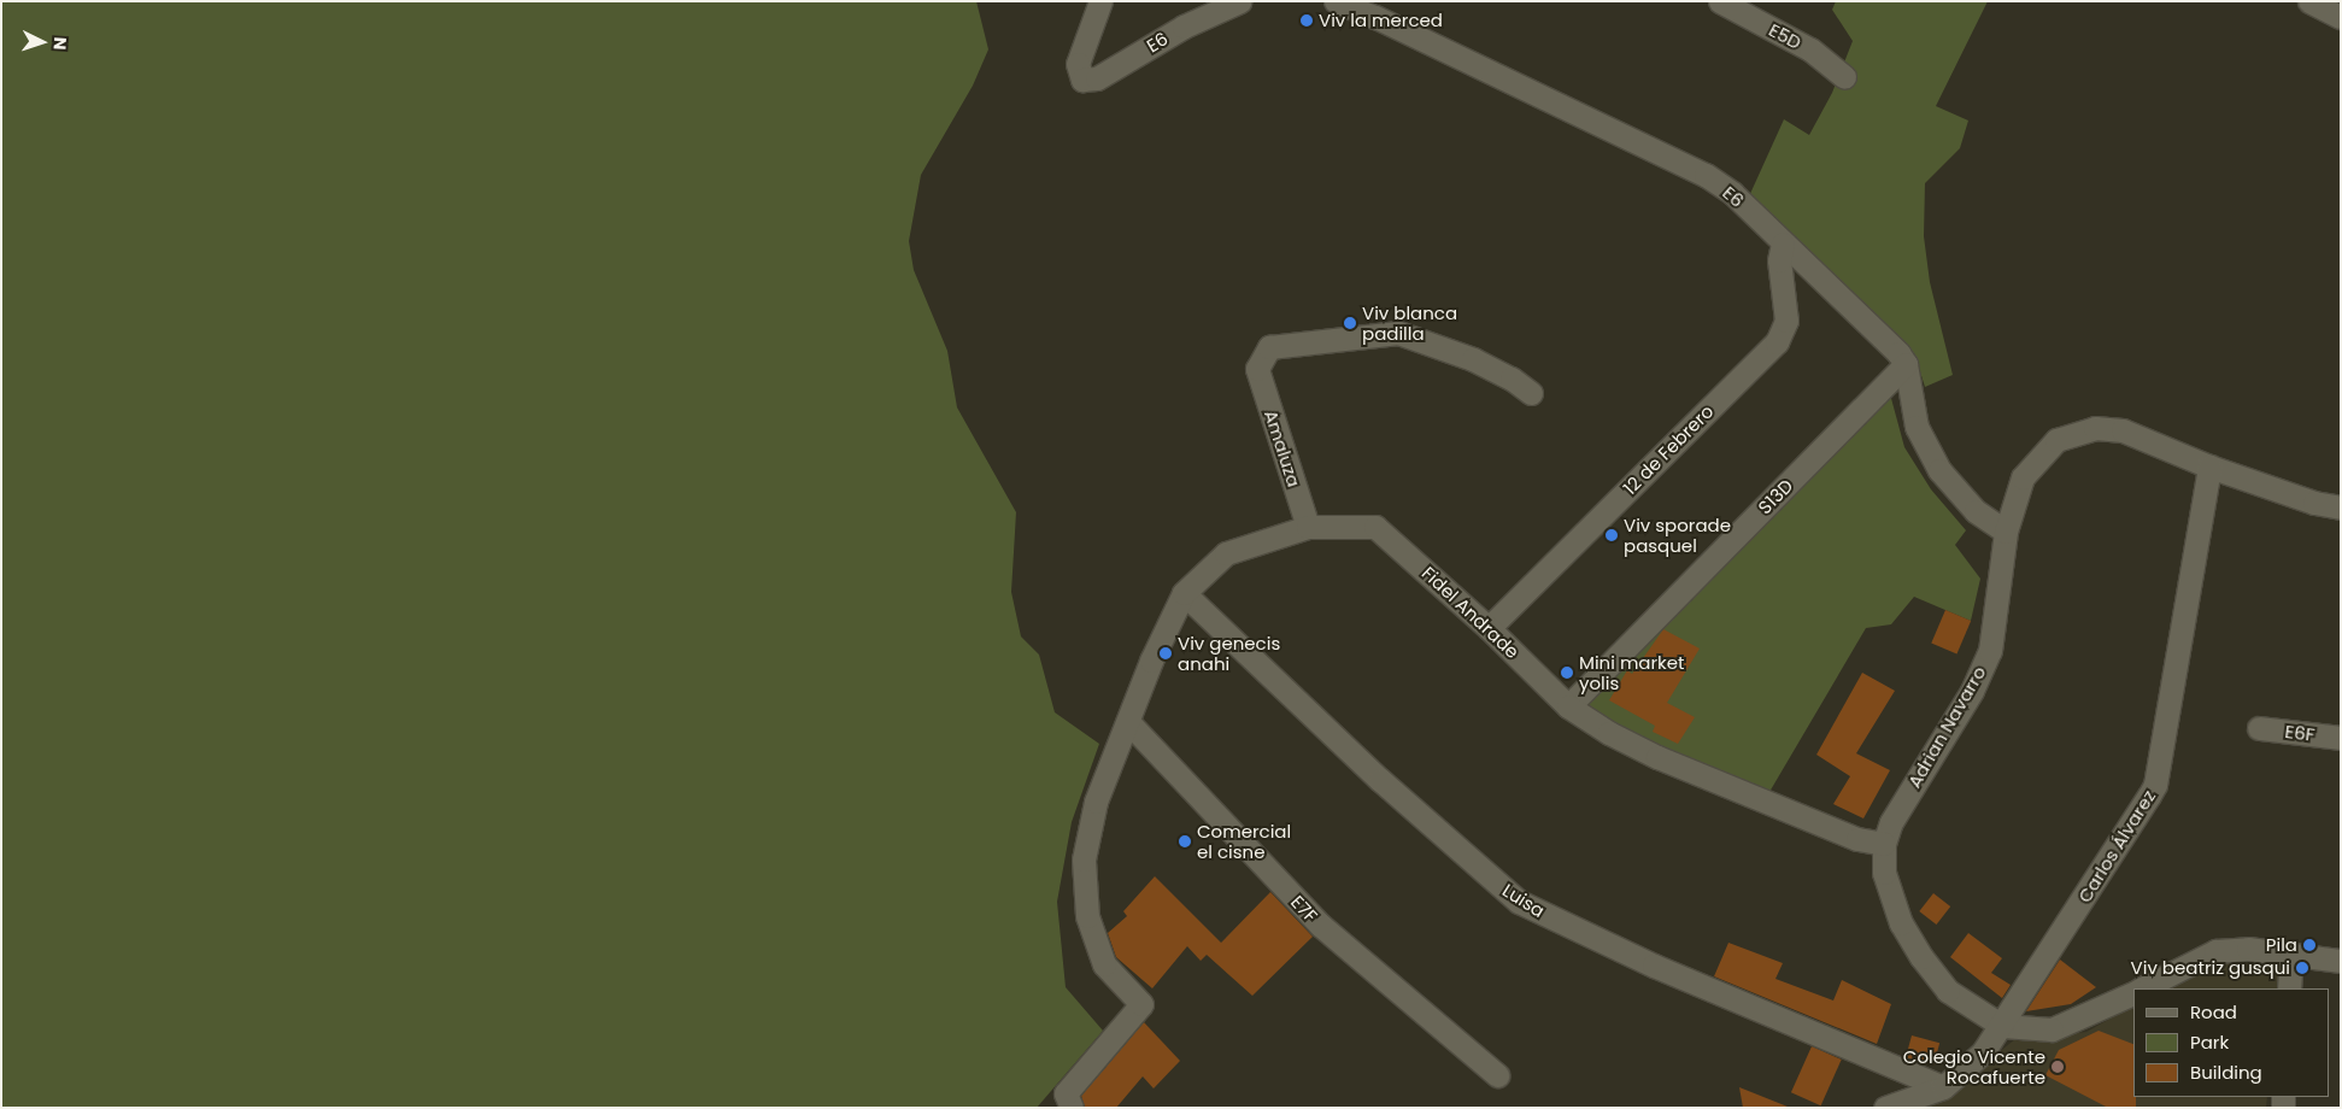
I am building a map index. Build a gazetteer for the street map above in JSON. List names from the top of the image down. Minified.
{"streets":{"street":["E5D","E6","Amaluza","12 de Febrero","S13D","Fidel Andrade","Adrian Navarro","E6F","Carlos Álvarez","Luisa","E7F"]},"crossings":[["E6","12 de Febrero"],["E6","S13D"],["Amaluza","Fidel Andrade"],["12 de Febrero","Fidel Andrade"],["S13D","Fidel Andrade"],["Fidel Andrade","Adrian Navarro"],["Fidel Andrade","Luisa"],["Fidel Andrade","E7F"],["Adrian Navarro","Carlos Álvarez"],["Carlos Álvarez","Luisa"]],"places":["Viv la merced","Viv blanca padilla","Viv sporade pasquel","Viv genecis anahi","Mini market yolis","Comercial el cisne","Pila","Viv beatriz gusqui","Colegio Vicente Rocafuerte"],"legend":["Road","Park","Building"],"north":"right"}
